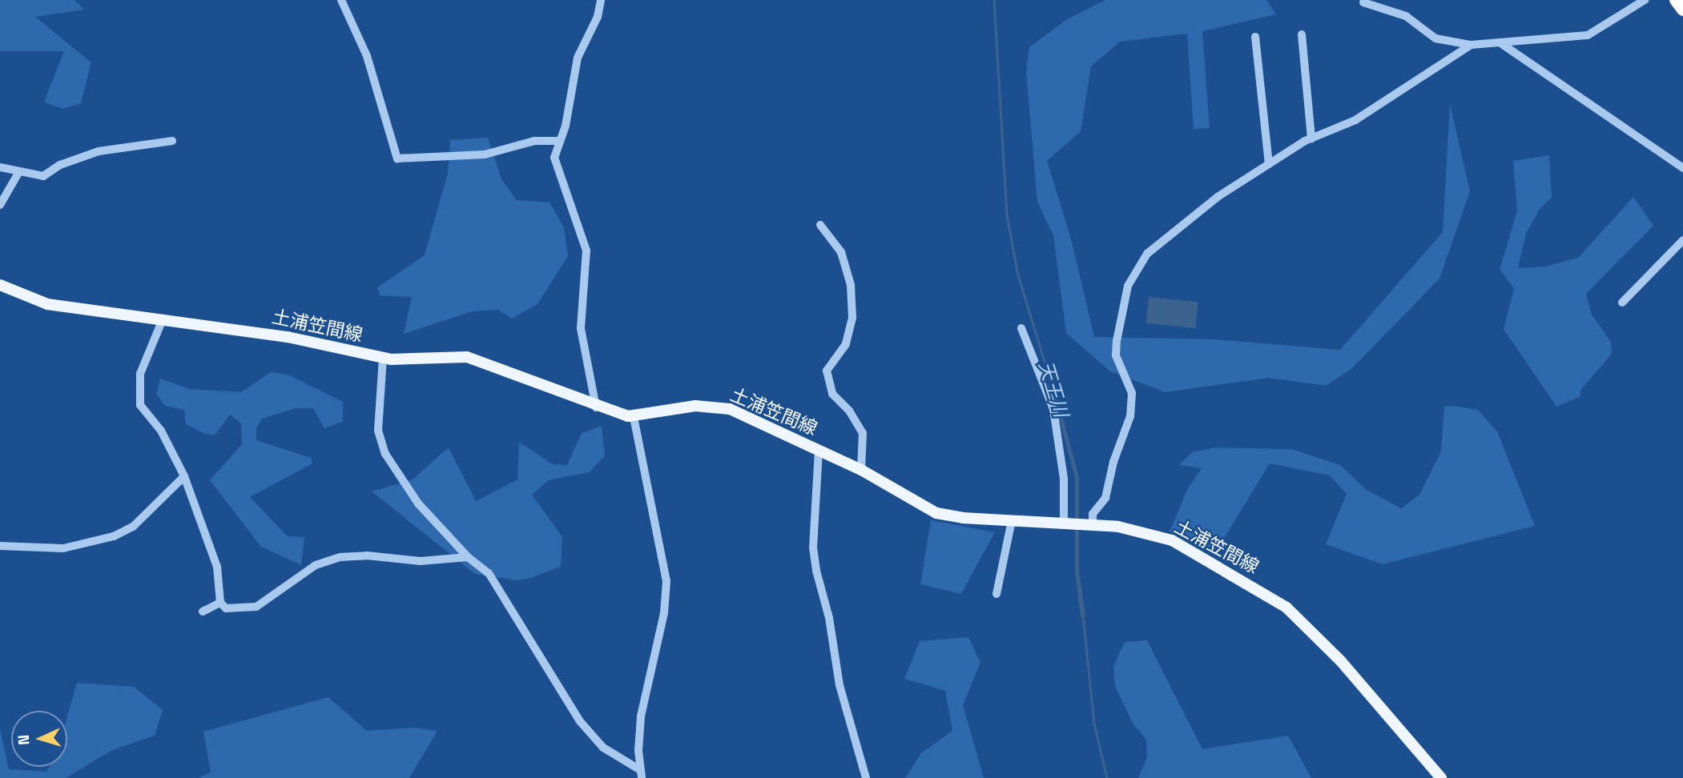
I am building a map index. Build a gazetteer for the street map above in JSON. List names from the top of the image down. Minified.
{"streets":{"main road":["土浦笠間線"]},"water":["天王川"],"north":"left"}
